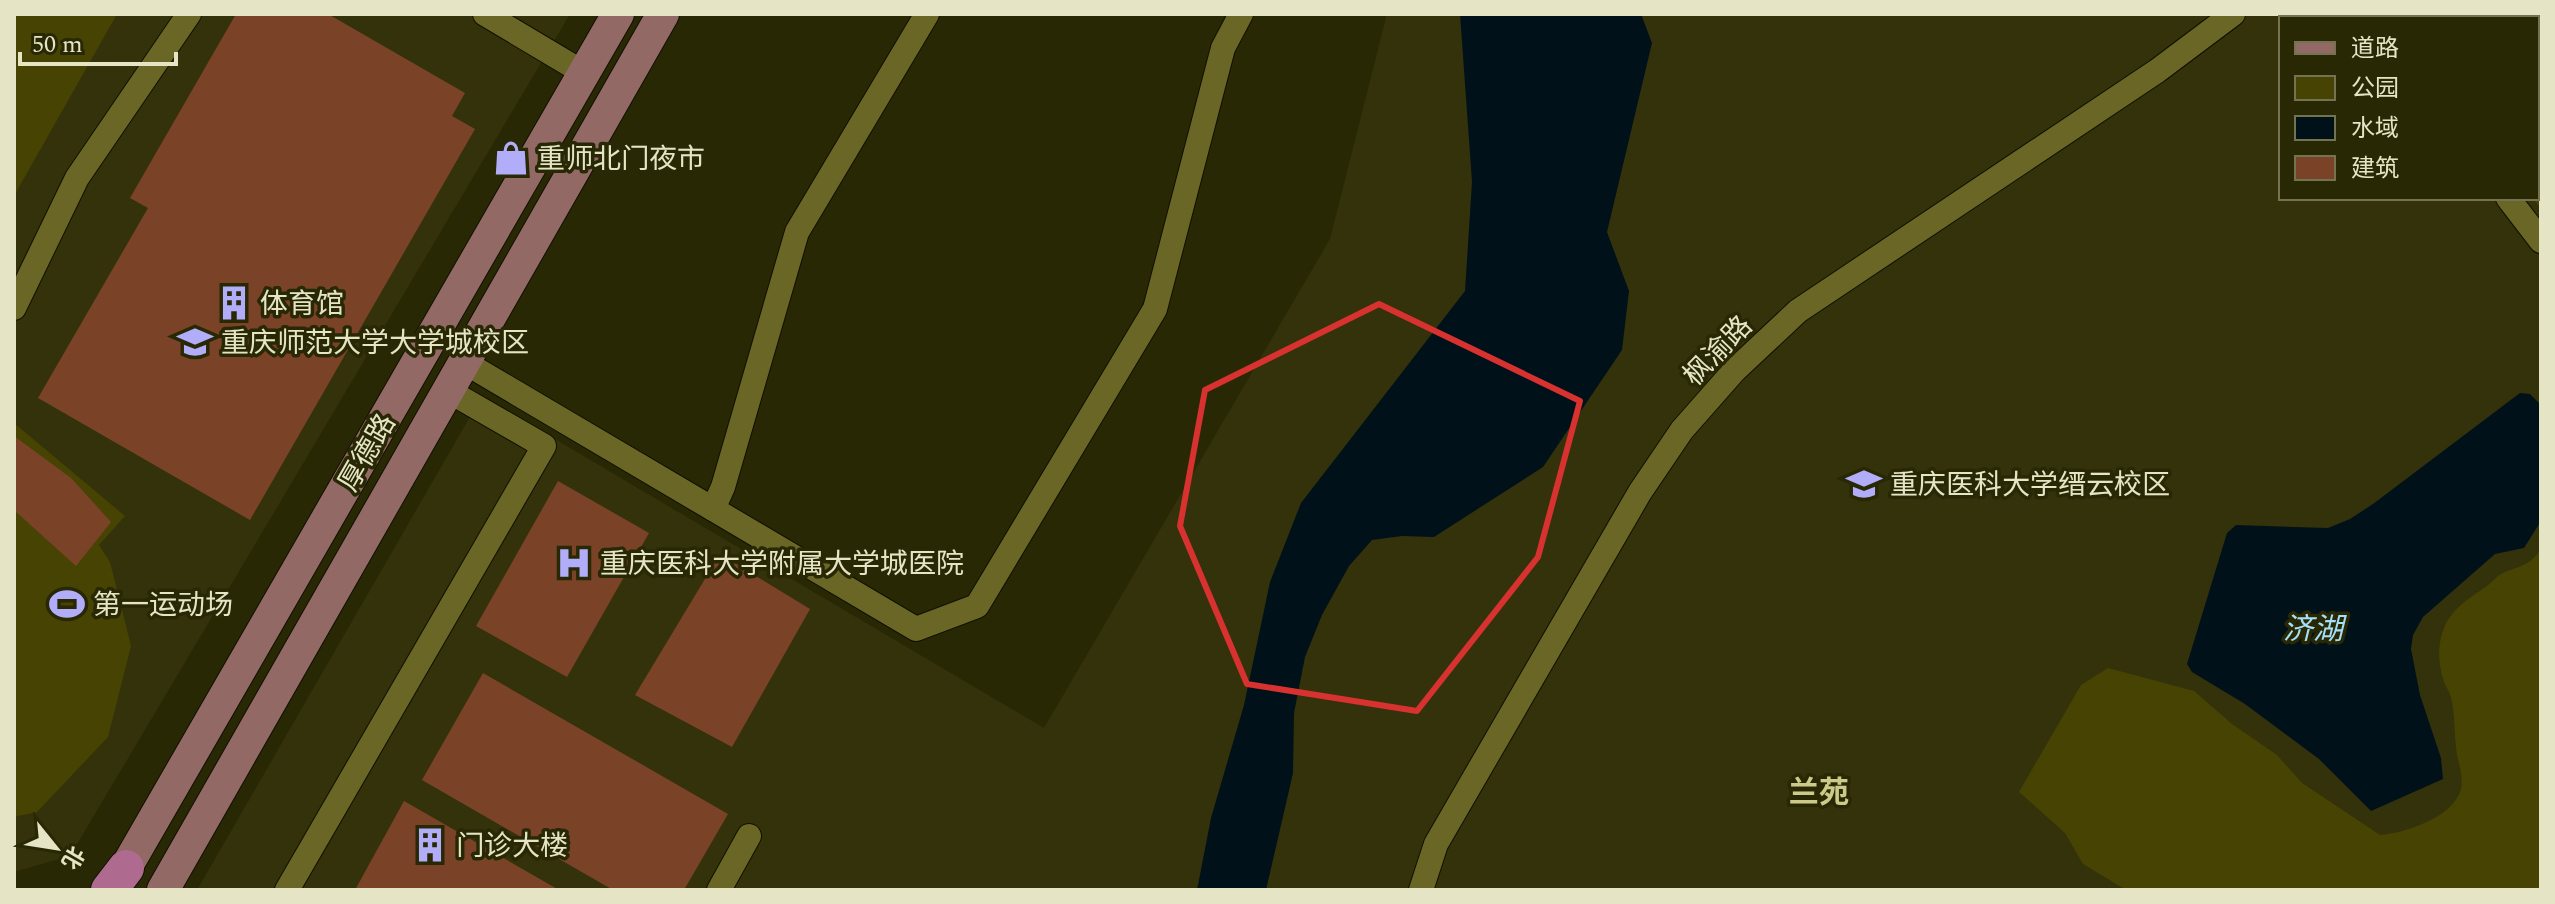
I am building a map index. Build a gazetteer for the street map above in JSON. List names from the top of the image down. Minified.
{"streets":{"main road":["厚德路"],"street":["枫渝路"]},"districts":["兰苑"],"water":["济湖"],"places":{"shop":["重师北门夜市"],"building":["体育馆","门诊大楼"],"school or university":["重庆师范大学大学城校区","重庆医科大学缙云校区"],"hospital":["重庆医科大学附属大学城医院"],"sports":["第一运动场"]},"legend":["道路","公园","水域","建筑"],"scale_bar":"50 m","north":"bottom right"}
